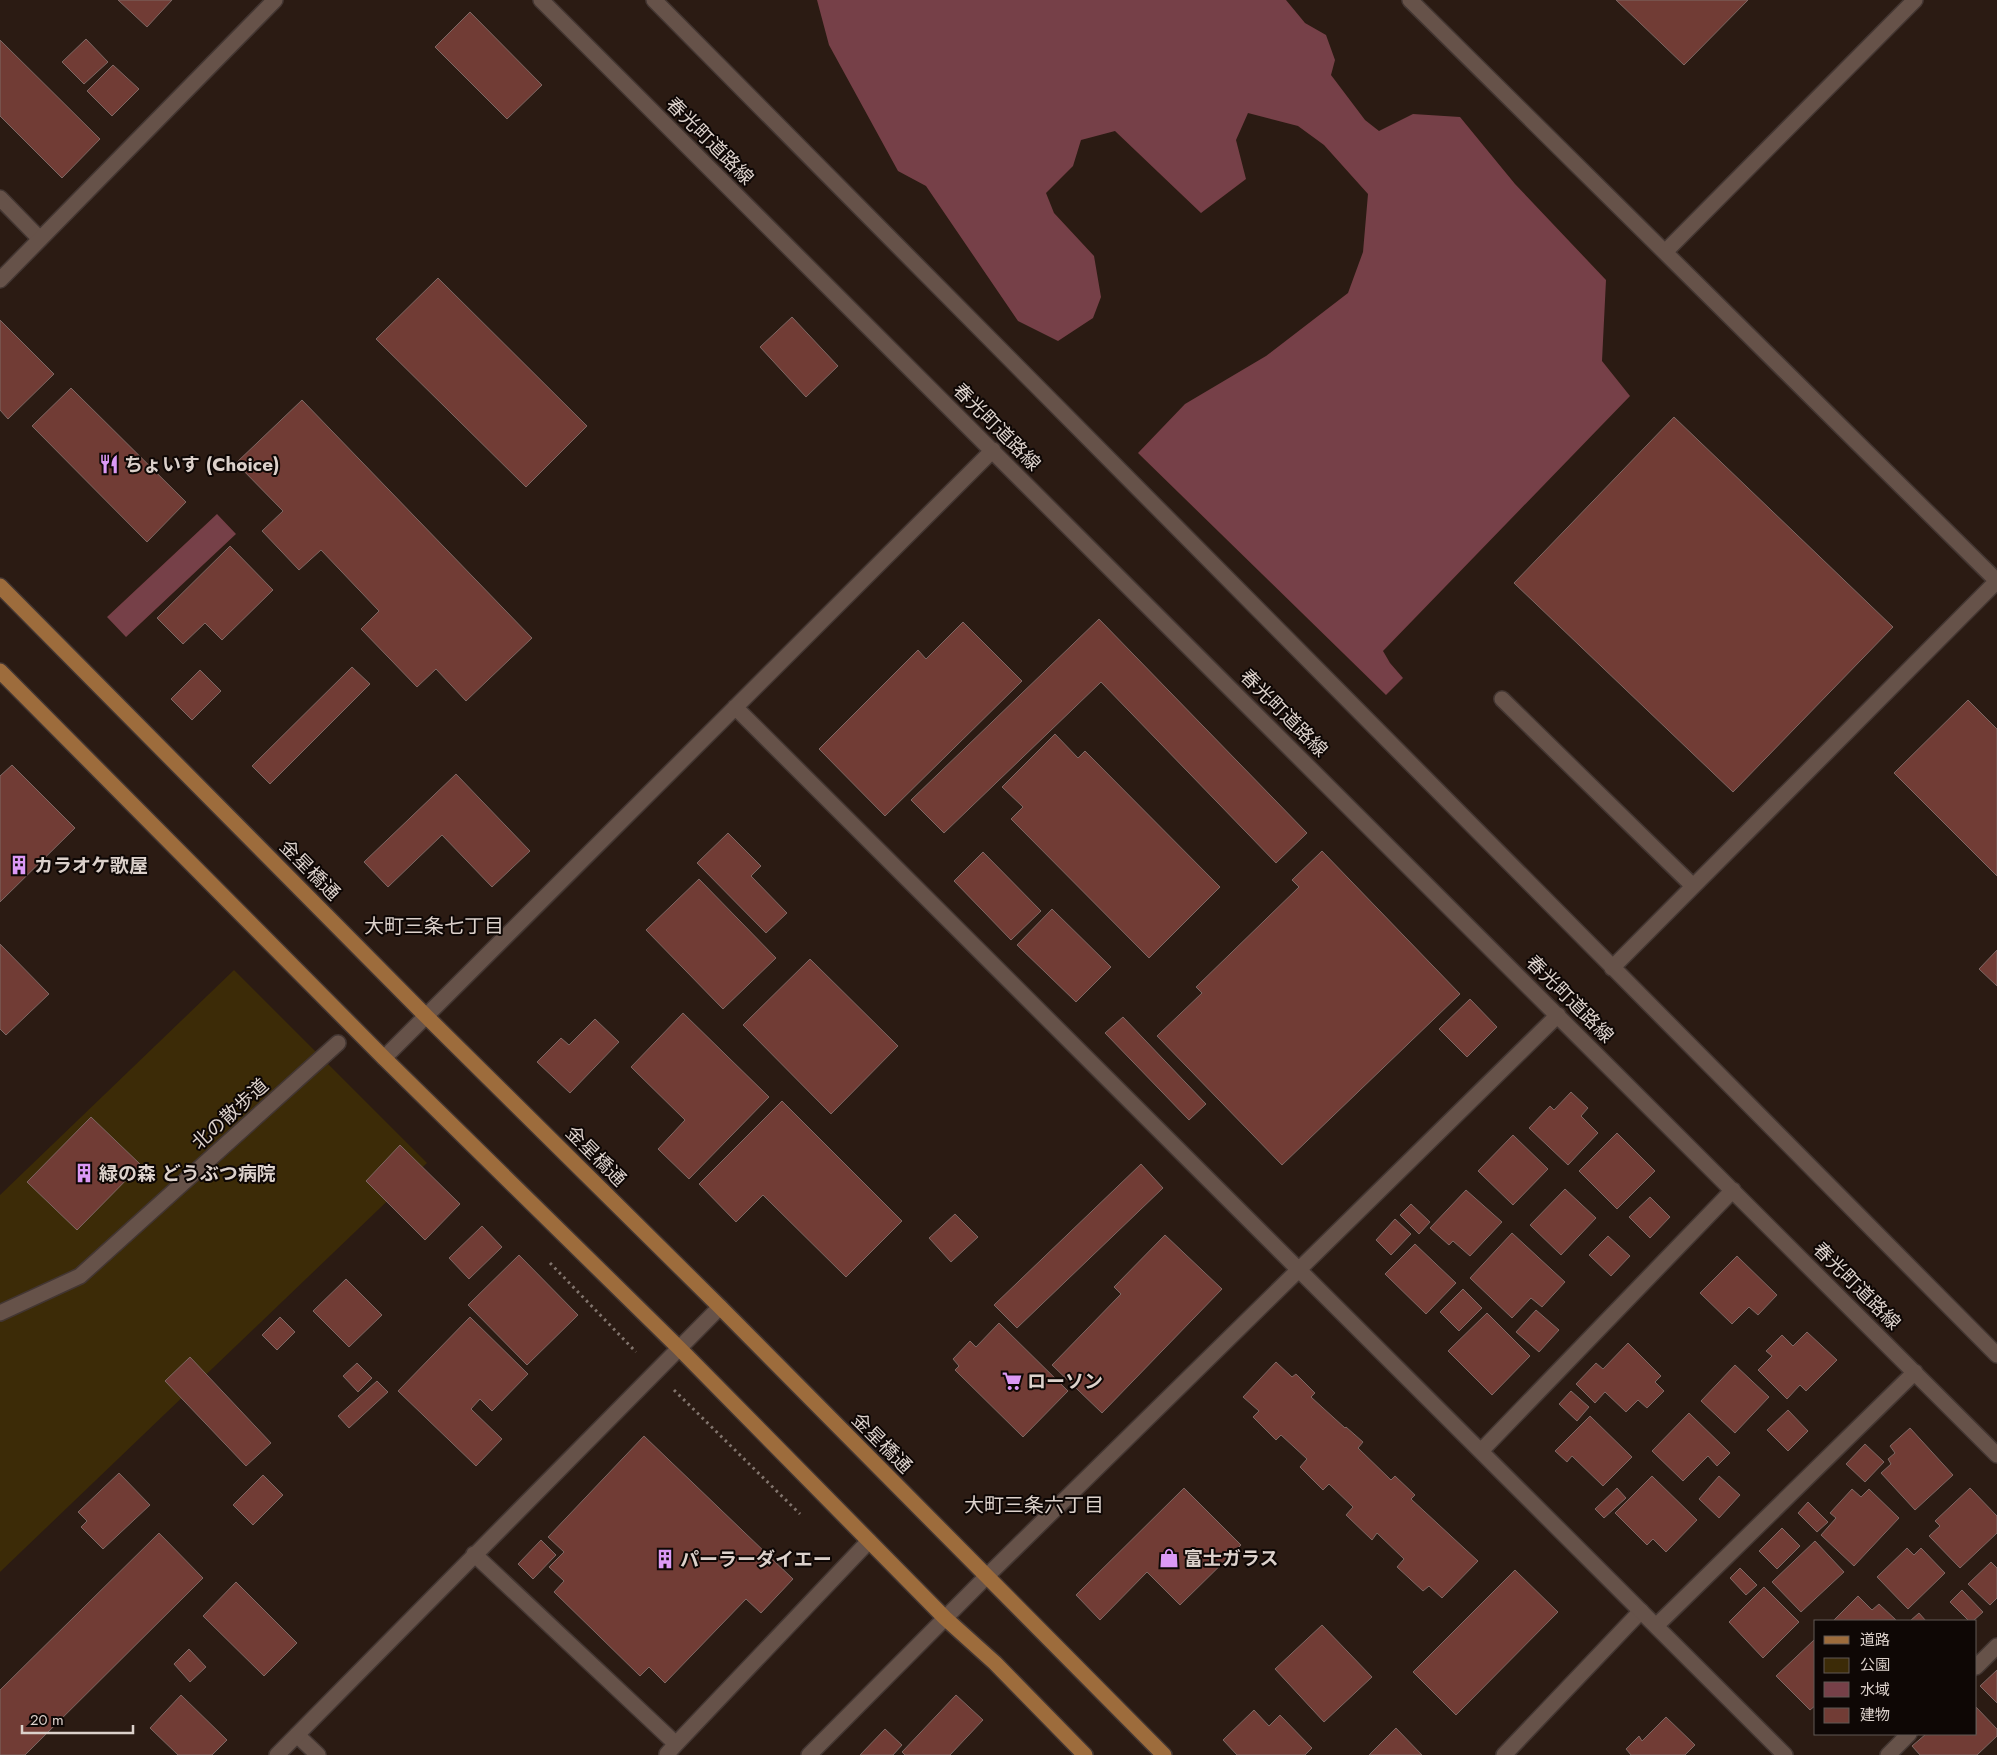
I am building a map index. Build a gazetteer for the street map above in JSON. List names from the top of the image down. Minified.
{"streets":{"main road":["金星橋通"],"street":["春光町道路線","北の散歩道"]},"districts":["大町三条七丁目","大町三条六丁目"],"places":{"restaurant":["ちょいす (Choice)"],"building":["カラオケ歌屋","緑の森 どうぶつ病院","パーラーダイエー"],"supermarket":["ローソン"],"shop":["富士ガラス"]},"legend":["道路","公園","水域","建物"],"scale_bar":"20 m"}
